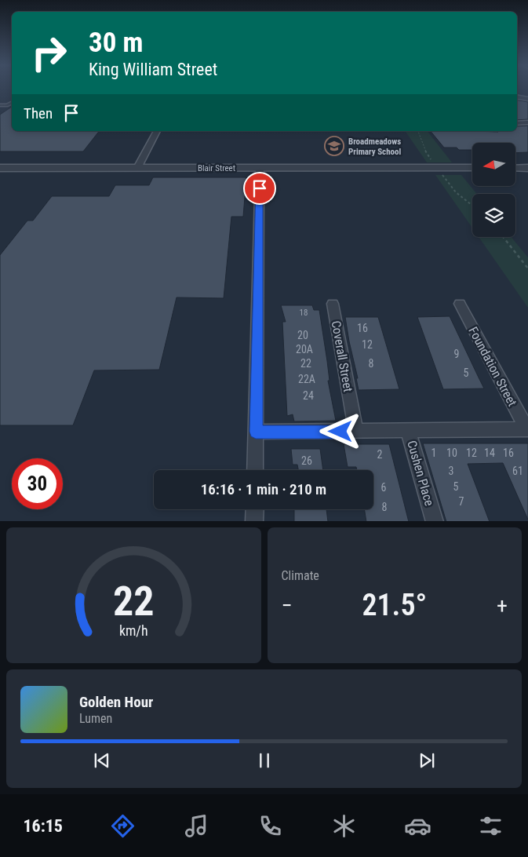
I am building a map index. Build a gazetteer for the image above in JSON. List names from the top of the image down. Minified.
{"streets":{"street":["Blair Street","Coverall Street","Foundation Street","Cushen Place"]},"crossings":[["Coverall Street","Cushen Place"]],"places":{"school or university":["Broadmeadows Primary School"]},"house_numbers":["18","16","20","12","20A","9","22","8","5","22A","24","1","10","12","14","16","2","26","3","61","5","6","7","8"],"north":"left","page":{"turn":["30 m","King William Street"],"then":"Then","limit":"30","trip":"16:16 · 1 min · 210 m","tile":"Climate","heat":["−","21.5°","+"],"song":["Golden Hour","Lumen"],"tabs":"16:15","gauge":["22","km/h"]}}
